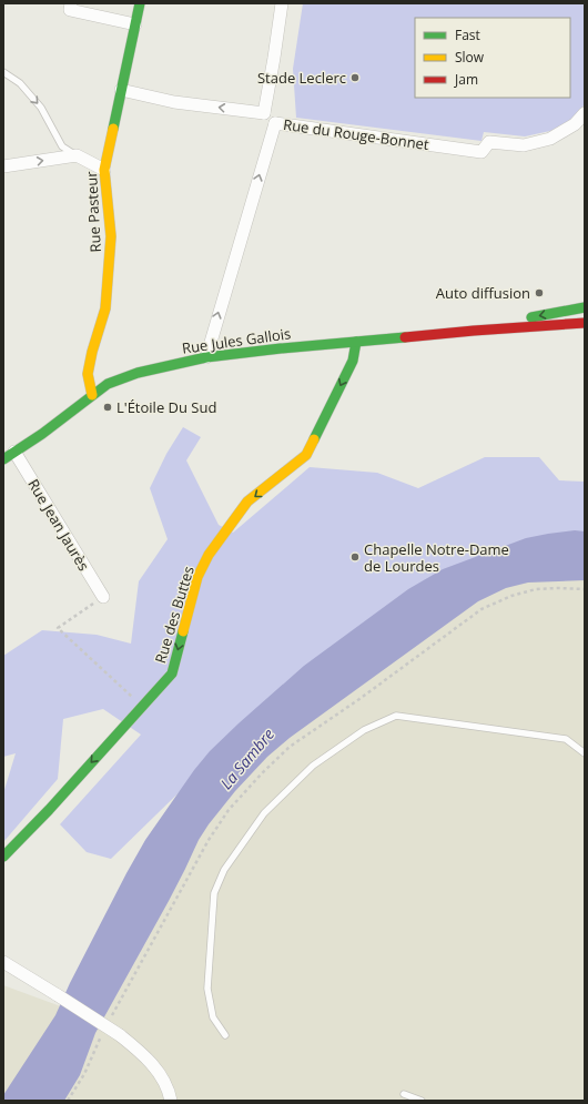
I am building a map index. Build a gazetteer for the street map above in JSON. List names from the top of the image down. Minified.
{"streets":{"street":["Rue du Rouge-Bonnet","Rue Pasteur","Rue Jules Gallois","Rue Jean Jaurès","Rue des Buttes"]},"crossings":[["Rue du Rouge-Bonnet","Rue Jules Gallois"],["Rue Pasteur","Rue Jules Gallois"],["Rue Jules Gallois","Rue Jean Jaurès"],["Rue Jules Gallois","Rue des Buttes"]],"one_way":["Rue du Rouge-Bonnet","Rue des Buttes"],"water":["La Sambre"],"places":["Stade Leclerc","Auto diffusion","L'Étoile Du Sud","Chapelle Notre-Dame de Lourdes"],"legend":["Fast","Slow","Jam"]}
